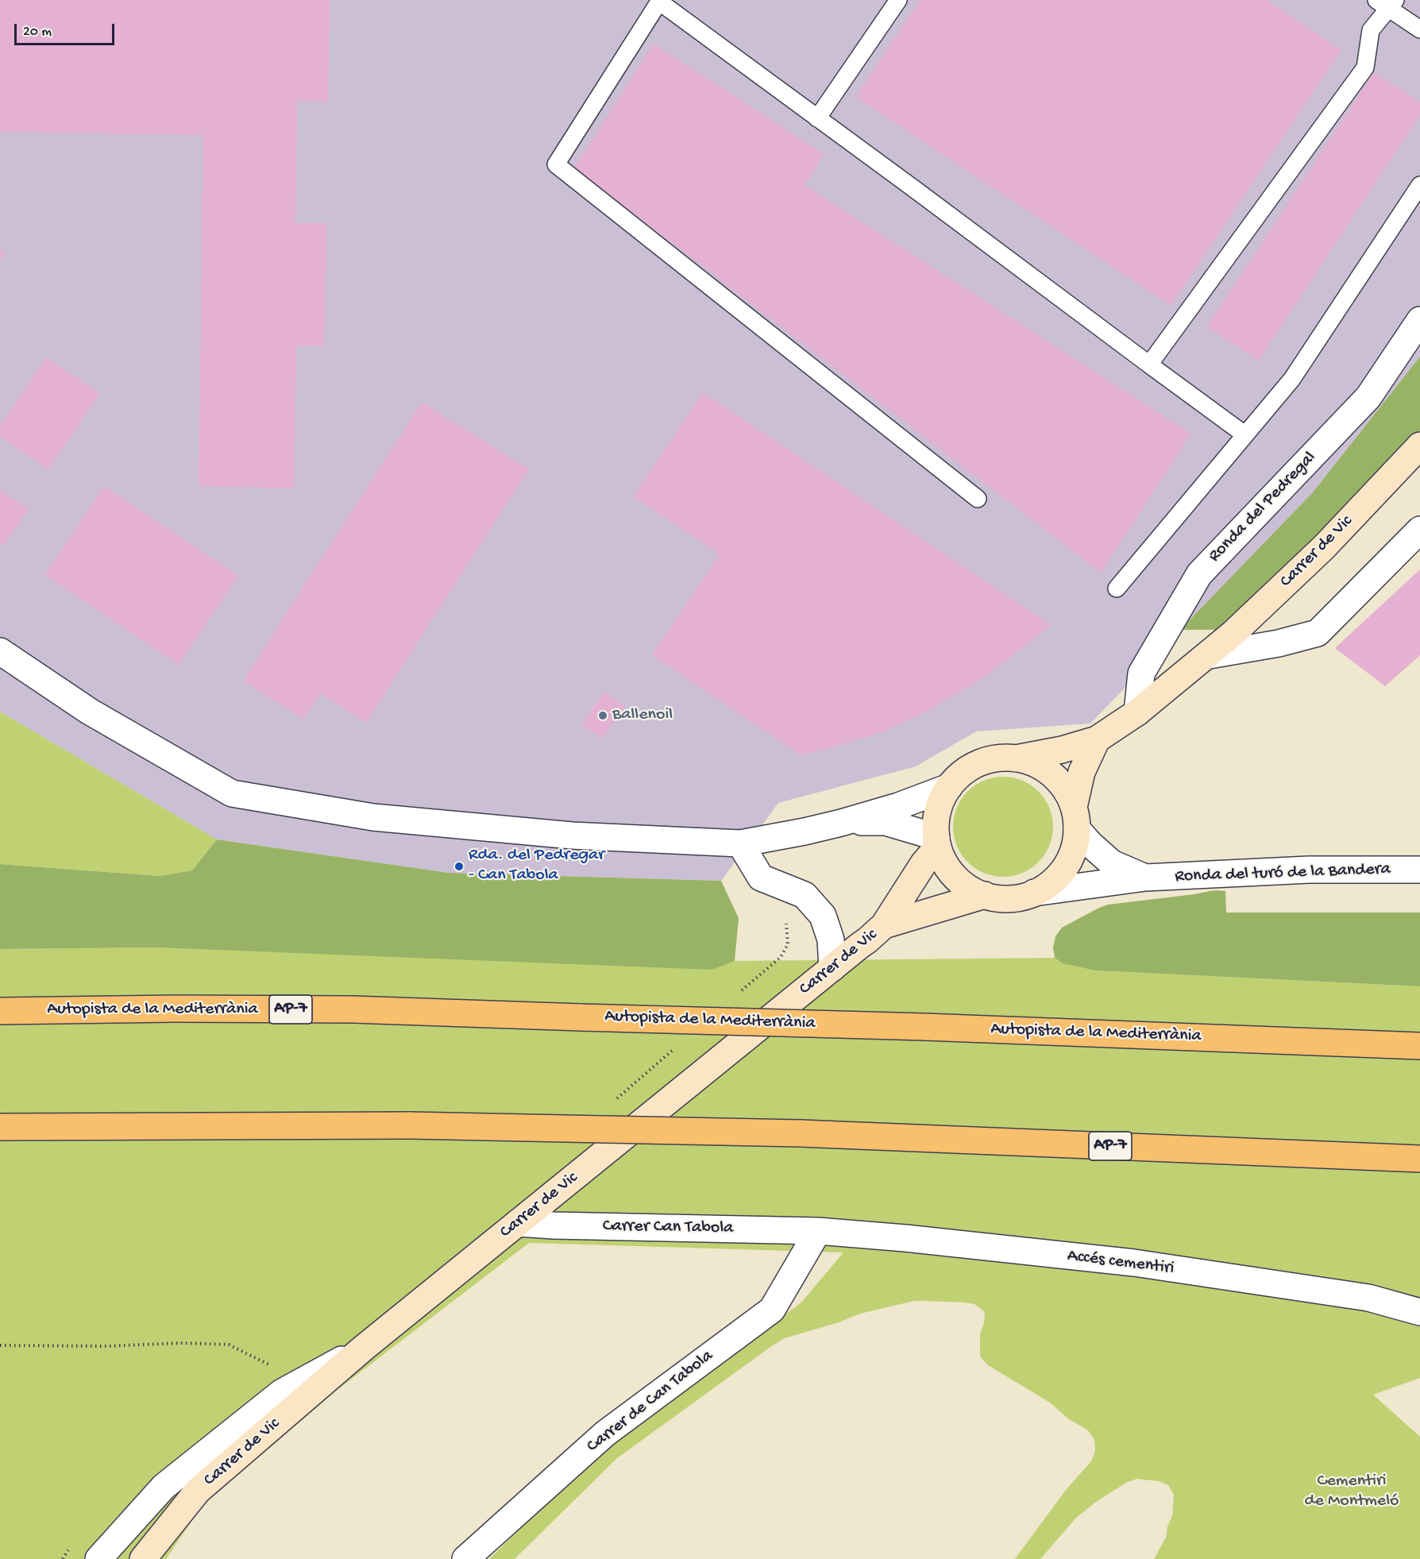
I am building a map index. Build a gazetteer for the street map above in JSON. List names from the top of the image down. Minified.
{"streets":{"highway":["AP-7","Autopista de la Mediterrània"],"street":["Ronda del Pedregal","Carrer de Vic","Ronda del turó de la Bandera","Carrer Can Tabola","Accés cementiri","Carrer de Can Tabola"]},"crossings":[["Ronda del Pedregal","Carrer de Vic"],["Carrer de Vic","Ronda del turó de la Bandera"],["Carrer de Vic","Carrer Can Tabola"],["Carrer Can Tabola","Accés cementiri"],["Carrer Can Tabola","Carrer de Can Tabola"],["Accés cementiri","Carrer de Can Tabola"]],"parks":["Cementiri de Montmeló"],"places":["Ballenoil","Rda. del Pedregar - Can Tabola"],"scale_bar":"20 m"}
